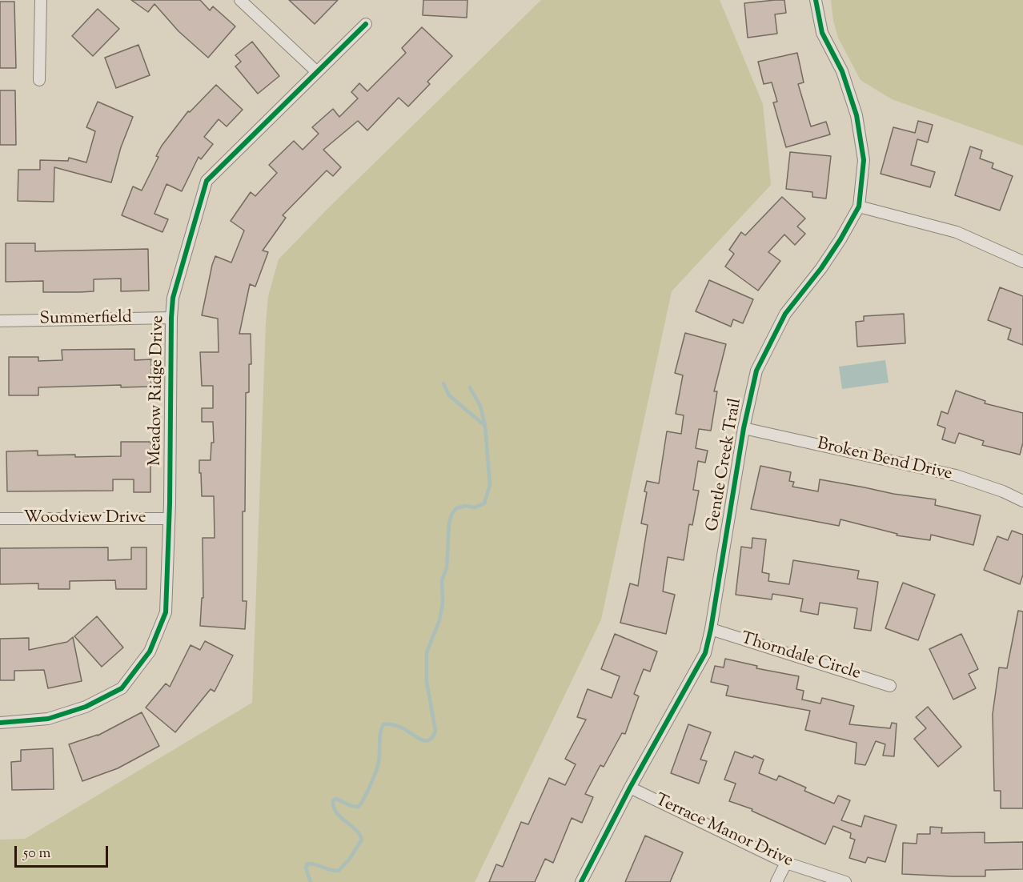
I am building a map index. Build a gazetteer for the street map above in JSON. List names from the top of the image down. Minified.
{"streets":{"street":["Summerfield","Meadow Ridge Drive","Broken Bend Drive","Gentle Creek Trail","Woodview Drive","Thorndale Circle","Terrace Manor Drive"]},"crossings":[["Summerfield","Meadow Ridge Drive"],["Meadow Ridge Drive","Woodview Drive"],["Broken Bend Drive","Gentle Creek Trail"],["Gentle Creek Trail","Thorndale Circle"],["Gentle Creek Trail","Terrace Manor Drive"]],"scale_bar":"50 m"}
